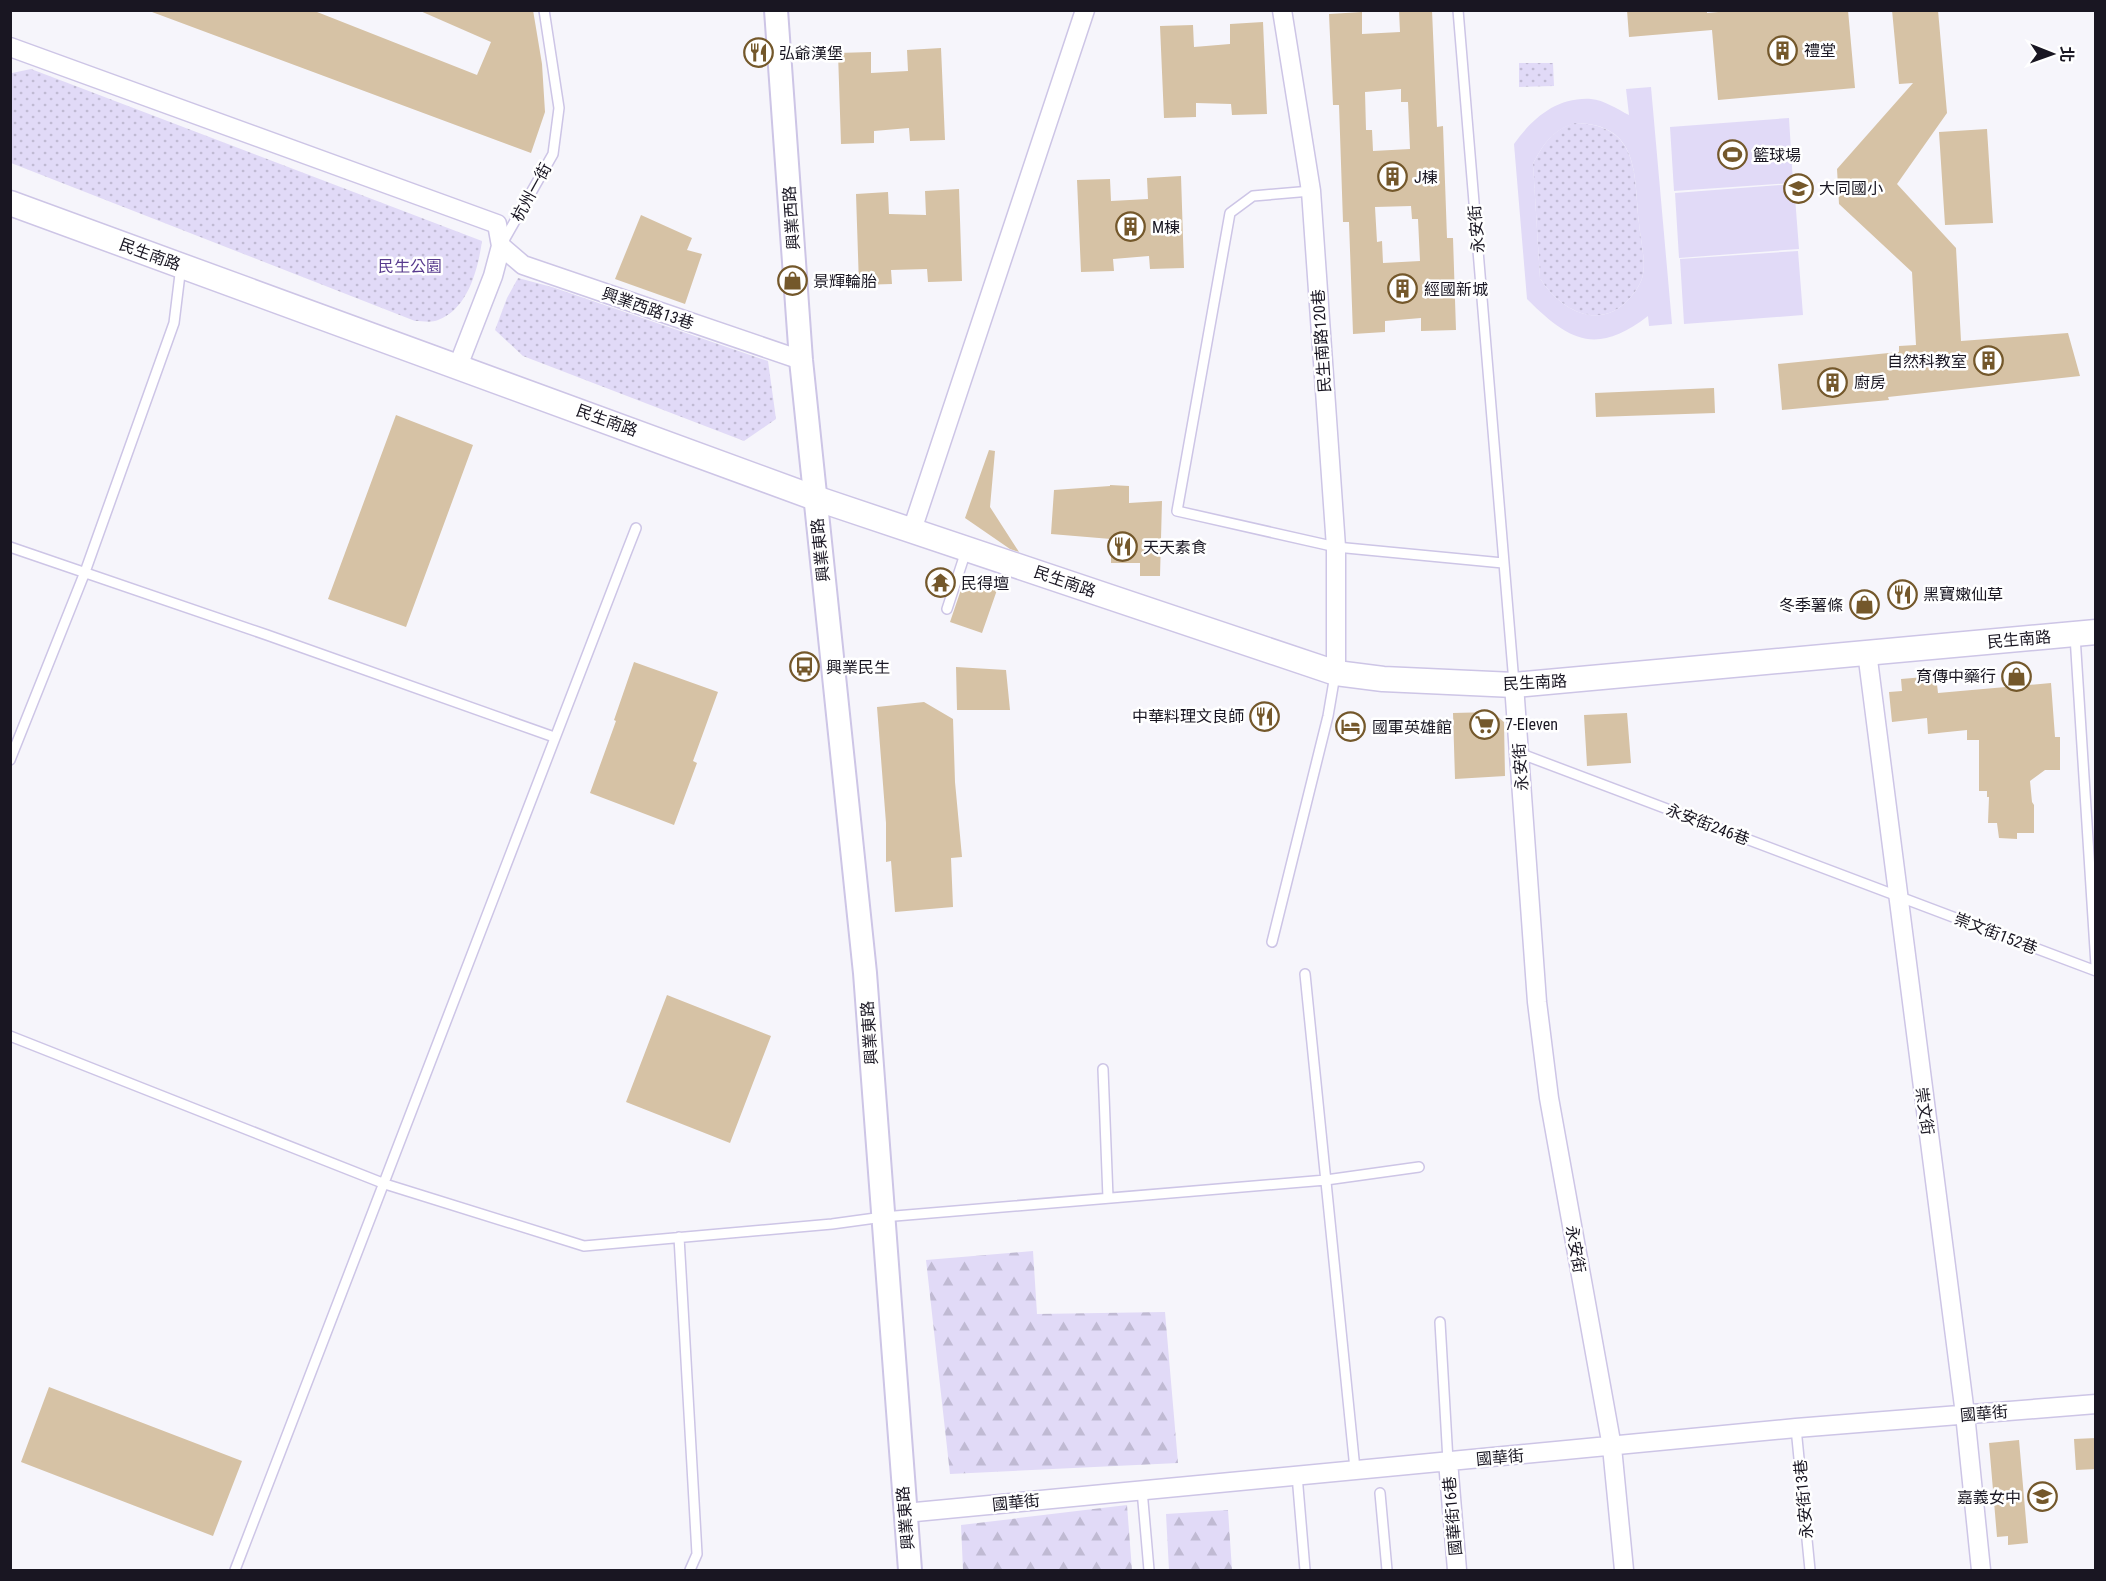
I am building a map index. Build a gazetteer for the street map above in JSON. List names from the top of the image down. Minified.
{"streets":{"main road":["民生南路"],"street":["杭州一街","興業西路","永安街","興業西路13巷","民生南路120巷","興業東路","崇文街","國華街","國華街16巷"],"lane":["永安街246巷","崇文街152巷","永安街13巷"]},"crossings":[["杭州一街","民生南路"],["杭州一街","興業西路13巷"],["興業西路","民生南路"],["興業西路","興業西路13巷"],["興業西路","興業東路"],["永安街","民生南路"],["永安街","永安街246巷"],["永安街","國華街"],["民生南路","民生南路120巷"],["民生南路","興業東路"],["民生南路","崇文街"],["興業東路","國華街"],["永安街246巷","崇文街152巷"],["永安街246巷","崇文街"],["崇文街152巷","崇文街"],["崇文街","國華街"],["國華街","永安街13巷"],["國華街","國華街16巷"]],"parks":["民生公園"],"places":{"building":["禮堂","J棟","M棟","經國新城","自然科教室","廚房"],"restaurant":["弘爺漢堡","天天素食","黑寶嫩仙草","中華料理文良師"],"sports":["籃球場"],"school or university":["大同國小","嘉義女中"],"shop":["景輝輪胎","冬季薯條","育傳中藥行"],"temple":["民得壇"],"bus stop":["興業民生"],"supermarket":["7-Eleven"],"hotel":["國軍英雄館"]},"north":"right"}
